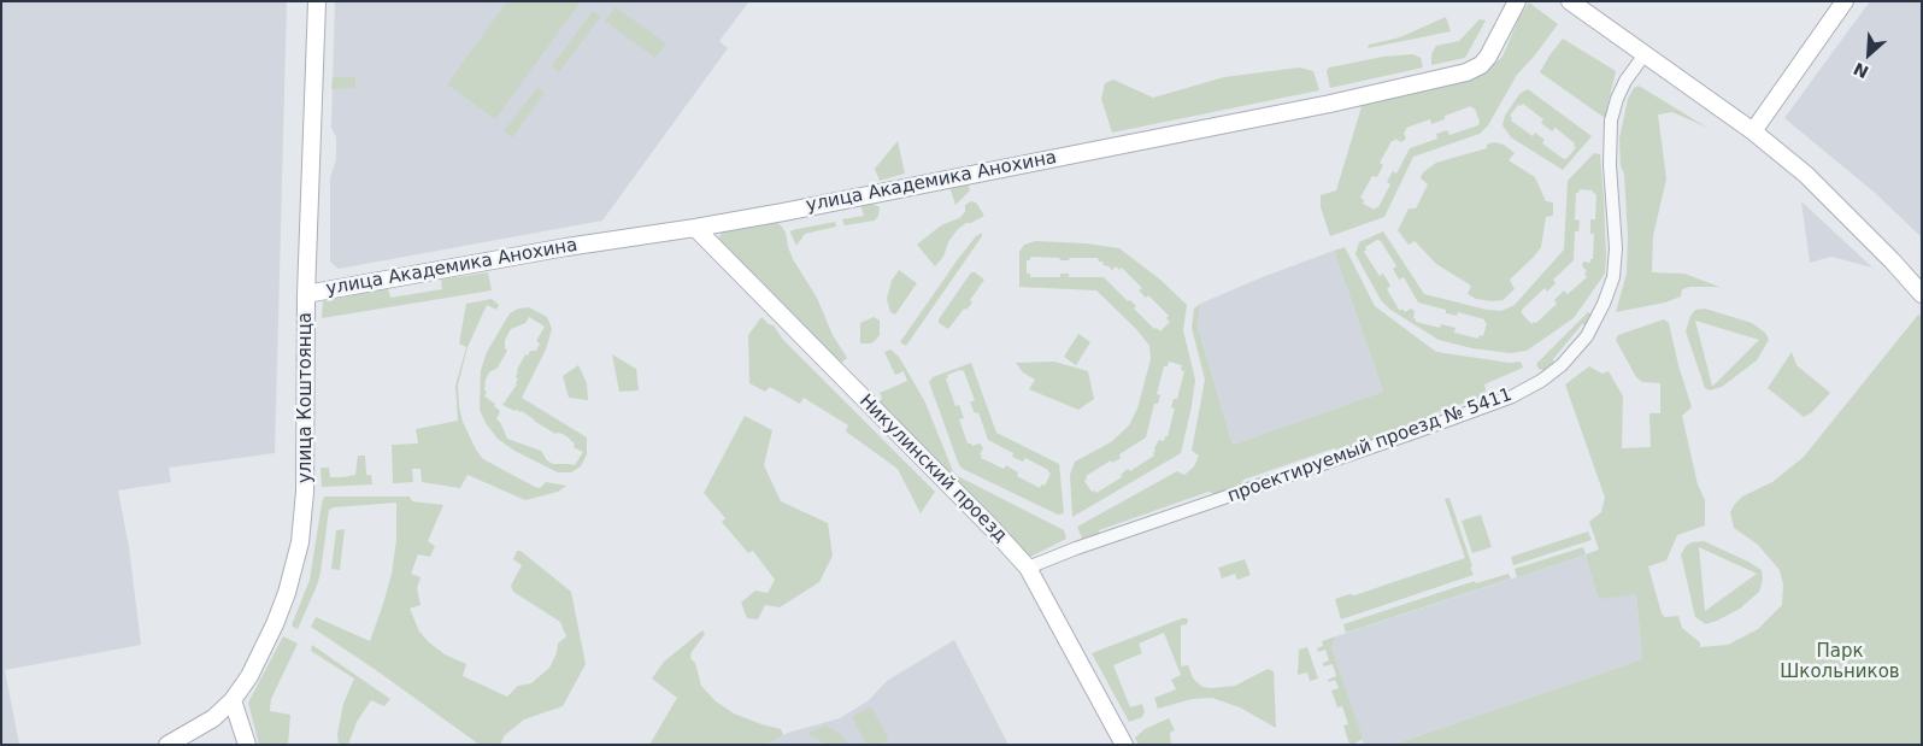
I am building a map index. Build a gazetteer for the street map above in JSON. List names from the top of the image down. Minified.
{"streets":{"street":["улица Академика Анохина","улица Коштоянца","проектируемый проезд № 5411","Никулинский проезд"]},"crossings":[["улица Академика Анохина","улица Коштоянца"],["улица Академика Анохина","Никулинский проезд"],["проектируемый проезд № 5411","Никулинский проезд"]],"parks":["Парк Школьников"],"north":"bottom left"}
